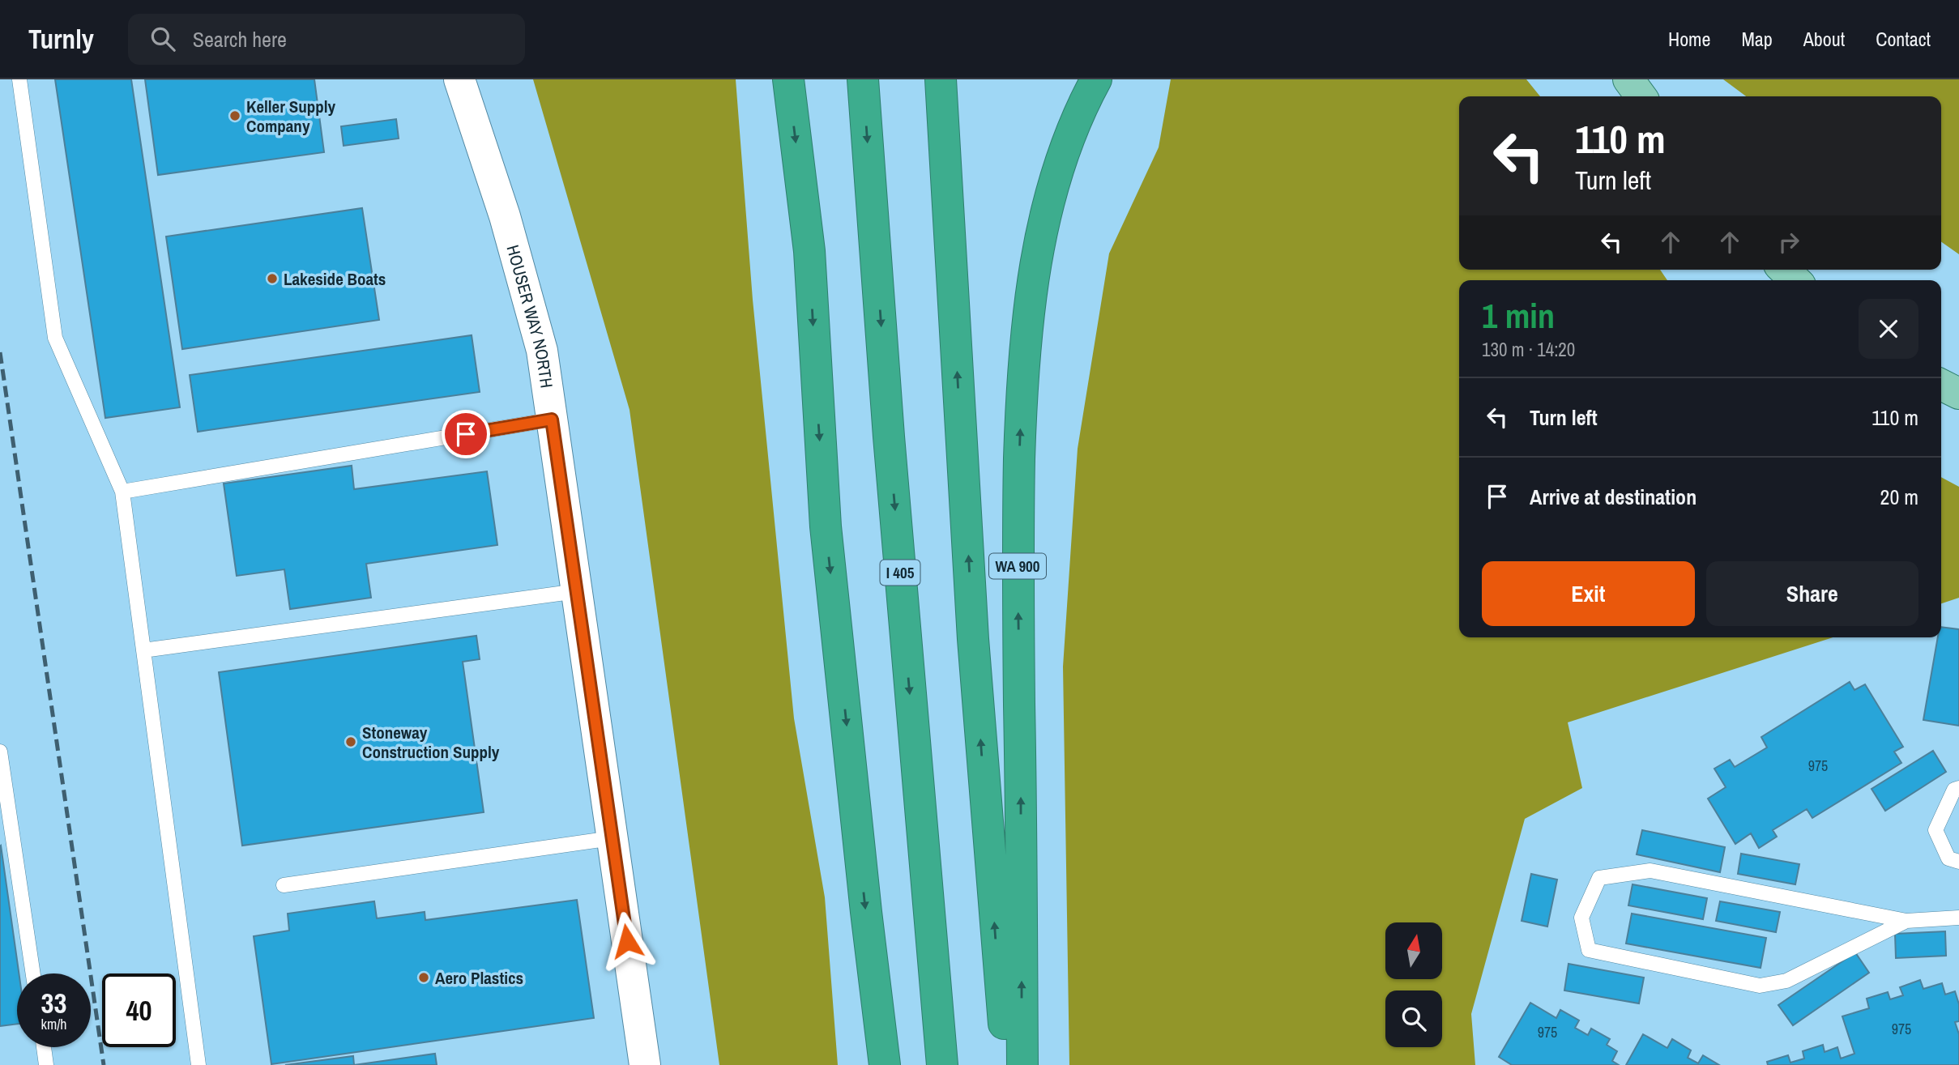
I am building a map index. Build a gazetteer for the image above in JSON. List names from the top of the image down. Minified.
{"streets":{"highway":["WA 900","I 405"],"street":["HOUSER WAY NORTH"]},"places":["Keller Supply Company","Lakeside Boats","Stoneway Construction Supply","Aero Plastics"],"house_numbers":["975","975","975"],"north":"top","page":{"header":"Turnly","search":"Search here","nav":["Home","Map","About","Contact"],"turn":["110 m","Turn left"],"heading":["1 min","130 m · 14:20"],"list":[{"name":"Turn left","value":"110 m"},{"name":"Arrive at destination","value":"20 m"}],"buttons":["Exit","Share"],"speed":"33 km/h","limit":"40"}}
